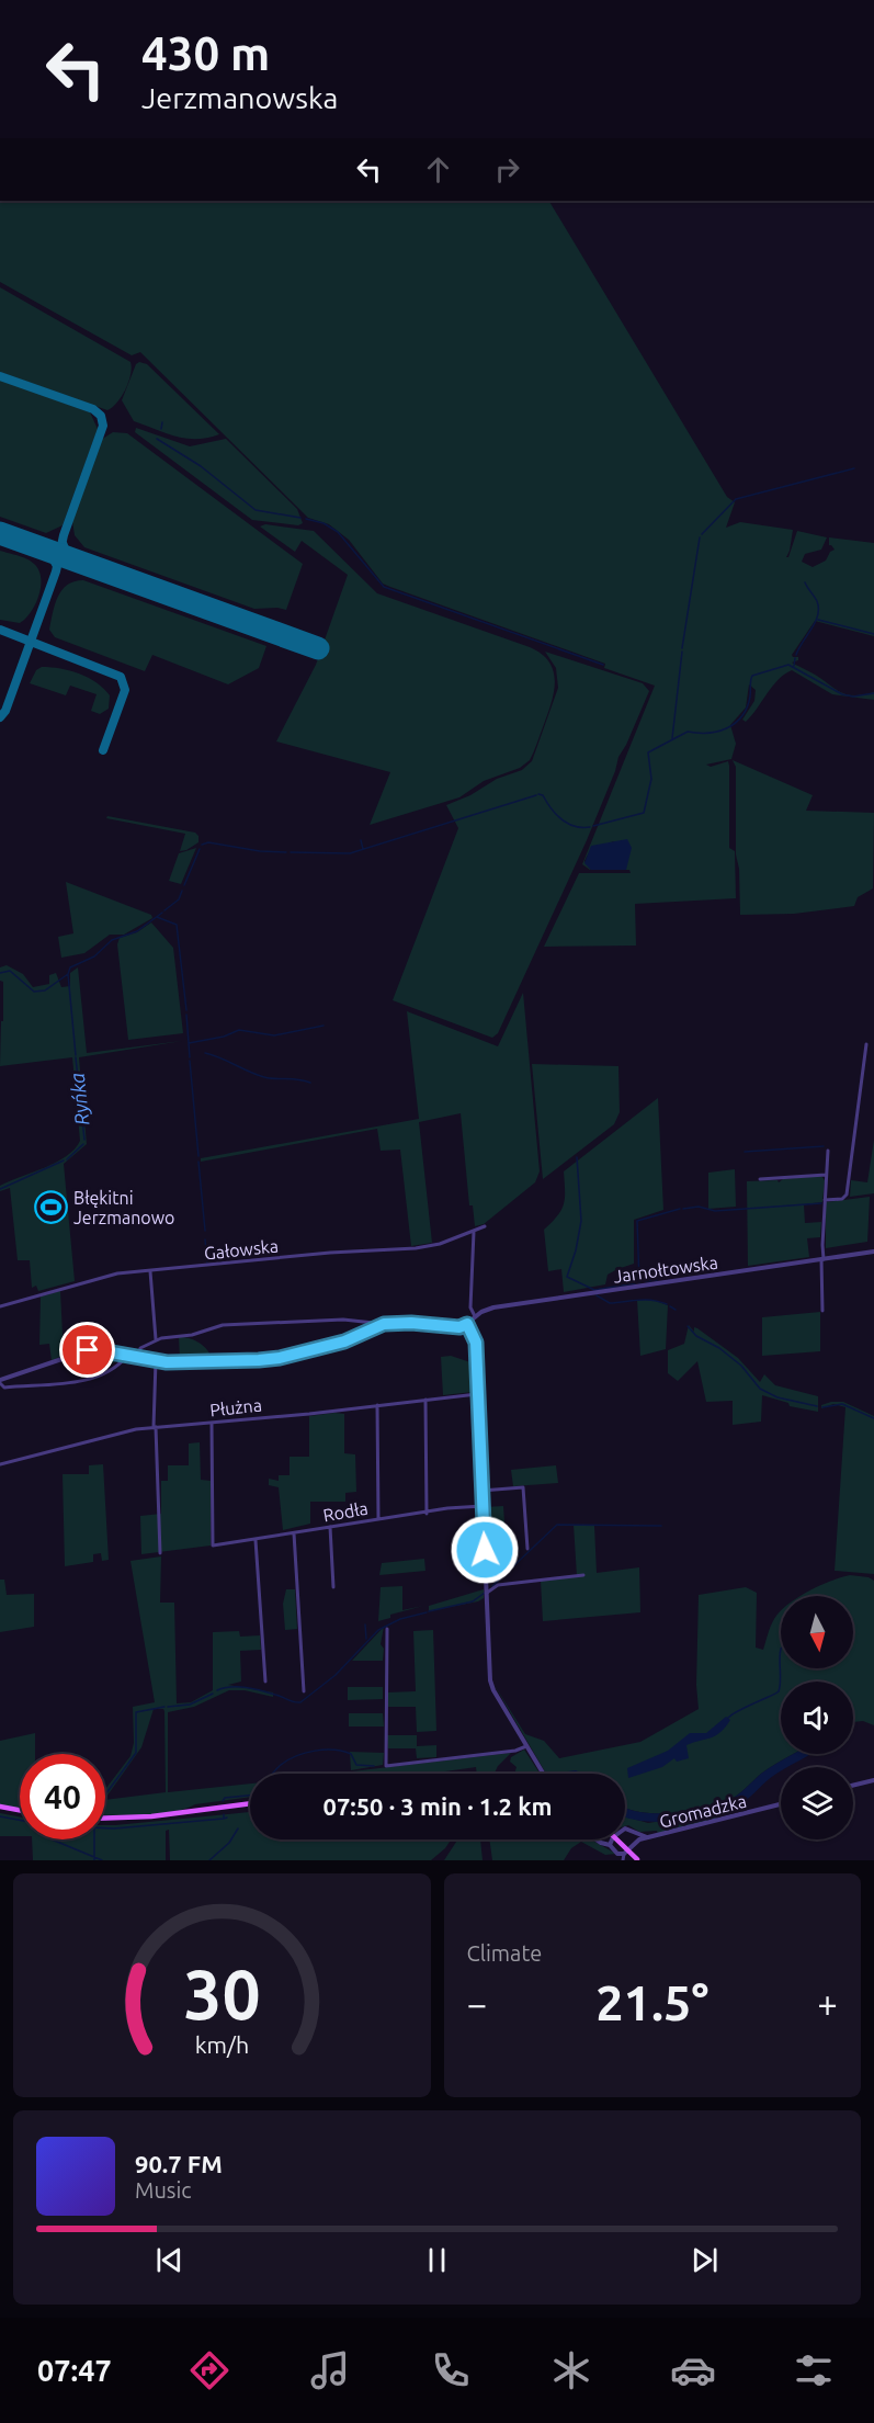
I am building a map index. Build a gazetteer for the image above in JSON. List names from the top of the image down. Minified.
{"streets":{"street":["Gałowska","Jarnołtowska","Płużna","Rodła","Gromadzka"]},"crossings":[["Płużna","Rodła"]],"water":["Ryńka"],"places":{"sports":["Błękitni Jerzmanowo"]},"north":"bottom","page":{"turn":["430 m","Jerzmanowska"],"limit":"40","trip":"07:50 · 3 min · 1.2 km","tile":"Climate","heat":["−","21.5°","+"],"song":["90.7 FM","Music"],"tabs":"07:47","gauge":["30","km/h"]}}
